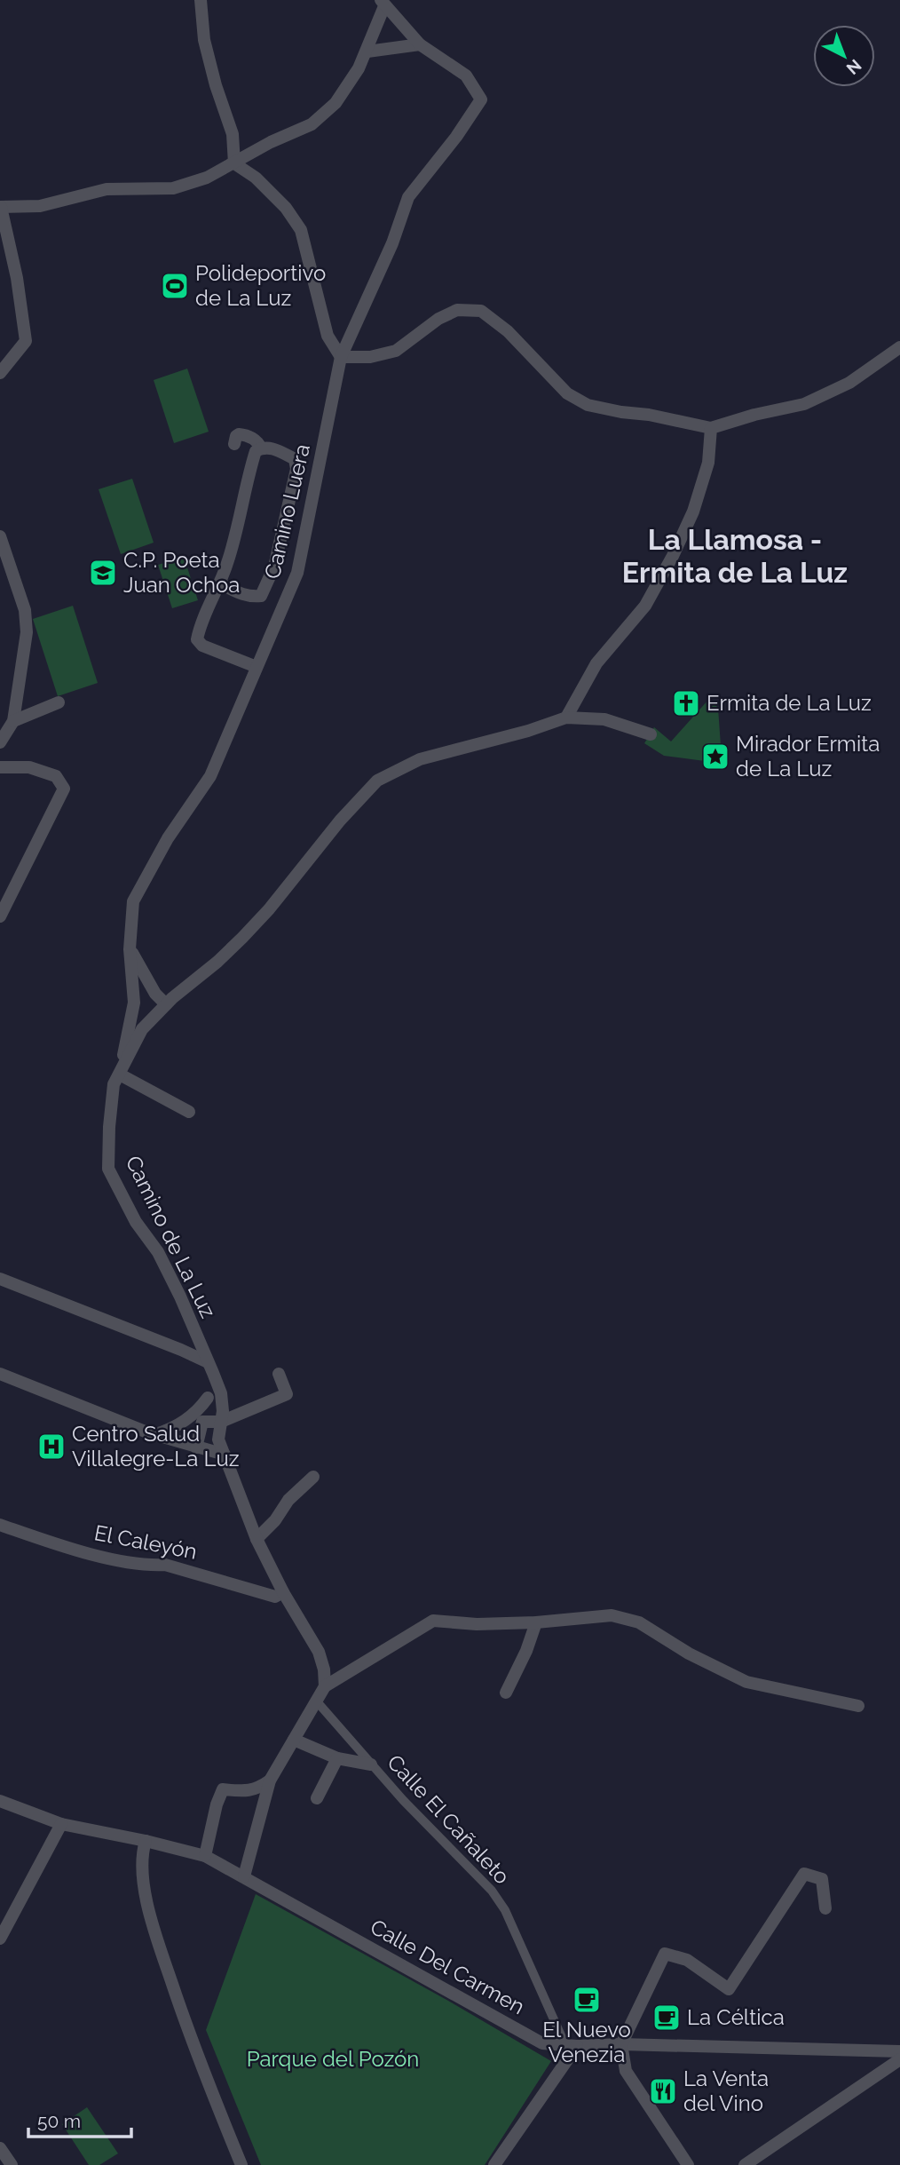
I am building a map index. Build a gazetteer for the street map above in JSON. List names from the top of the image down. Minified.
{"streets":{"street":["Camino Luera","Camino de La Luz","El Caleyón","Calle El Cañaleto","Calle Del Carmen"]},"crossings":[["Camino Luera","Camino de La Luz"],["Camino de La Luz","El Caleyón"],["Calle El Cañaleto","Calle Del Carmen"]],"districts":["La Llamosa - Ermita de La Luz"],"parks":["Parque del Pozón"],"places":{"sports":["Polideportivo de La Luz"],"school or university":["C.P. Poeta Juan Ochoa"],"church":["Ermita de La Luz"],"place":["Mirador Ermita de La Luz"],"hospital":["Centro Salud Villalegre-La Luz"],"cafe":["El Nuevo Venezia","La Céltica"],"restaurant":["La Venta del Vino"]},"scale_bar":"50 m","north":"bottom right"}
